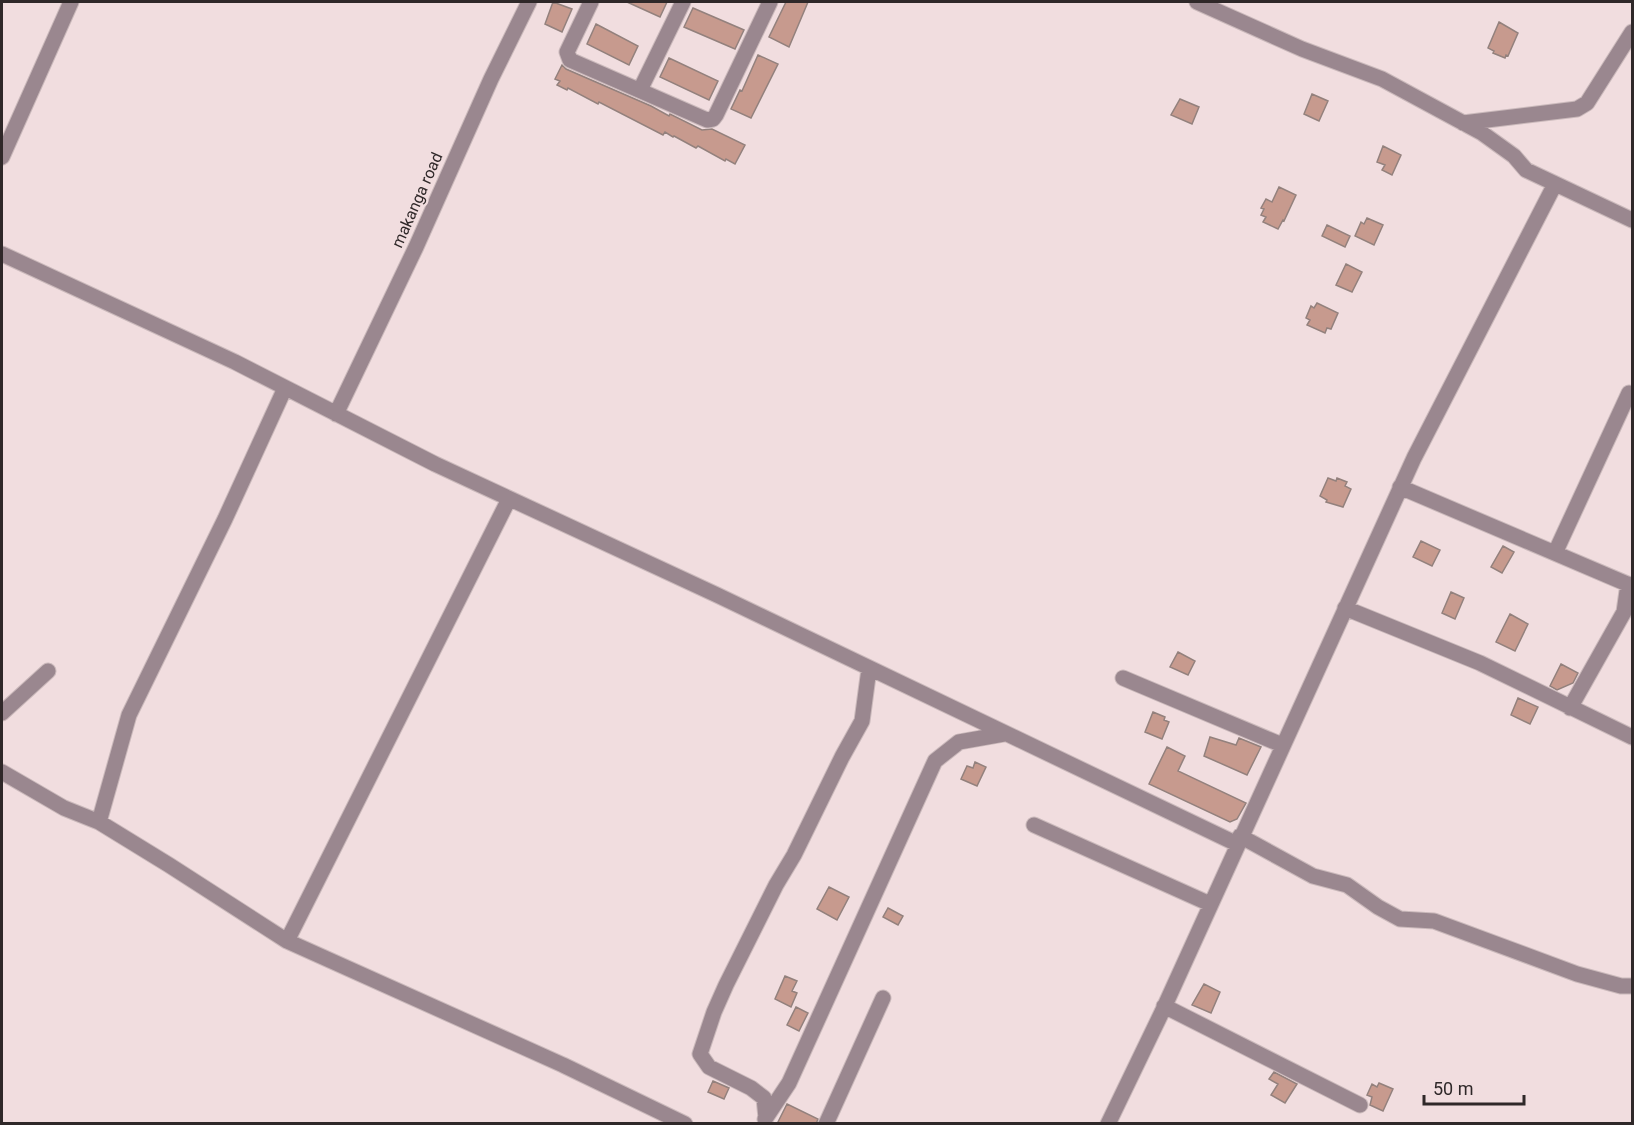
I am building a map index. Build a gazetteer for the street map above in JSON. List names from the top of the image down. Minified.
{"streets":{"street":["makanga road"]},"scale_bar":"50 m"}
